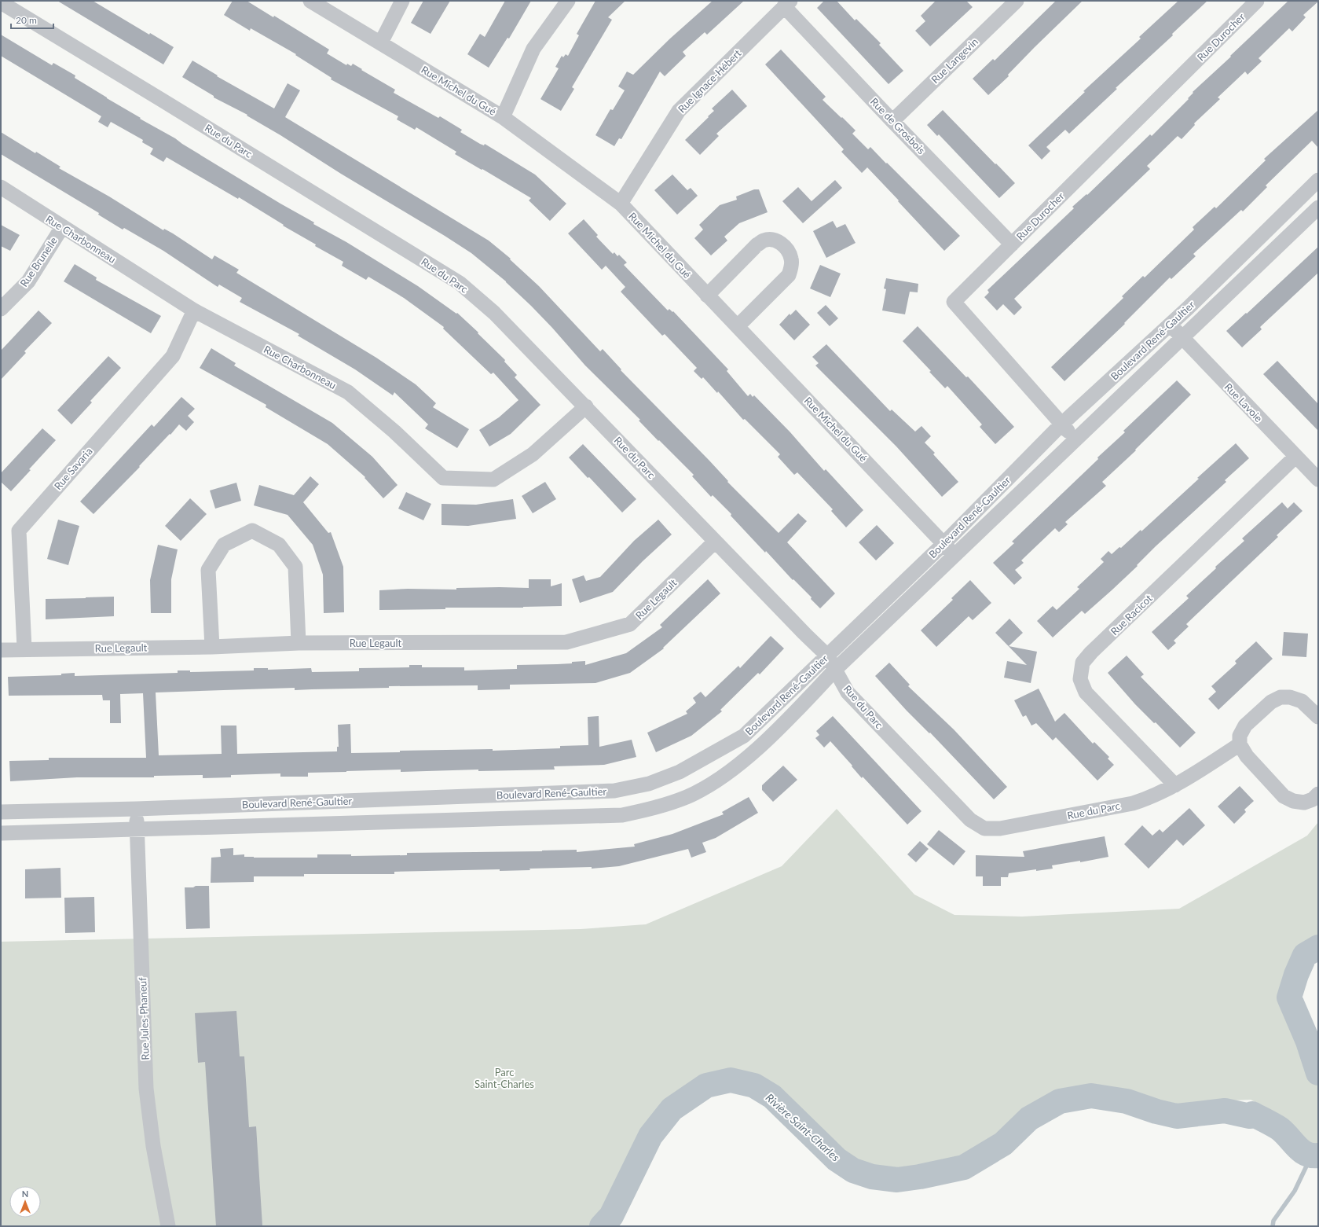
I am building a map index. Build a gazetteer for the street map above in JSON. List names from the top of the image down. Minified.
{"streets":{"street":["Rue Durocher","Rue Langevin","Rue Ignace-Hébert","Rue Michel du Gué","Rue de Grosbois","Rue du Parc","Rue Charbonneau","Rue Brunelle","Boulevard René-Gaultier","Rue Lavoie","Rue Savaria","Rue Legault","Rue Racicot","Rue Jules-Phaneuf"]},"crossings":[["Rue Durocher","Rue de Grosbois"],["Rue Durocher","Boulevard René-Gaultier"],["Rue Langevin","Rue de Grosbois"],["Rue Ignace-Hébert","Rue Michel du Gué"],["Rue Ignace-Hébert","Rue de Grosbois"],["Rue Michel du Gué","Boulevard René-Gaultier"],["Rue du Parc","Rue Charbonneau"],["Rue du Parc","Boulevard René-Gaultier"],["Rue du Parc","Rue Legault"],["Rue du Parc","Rue Racicot"],["Rue Charbonneau","Rue Brunelle"],["Rue Charbonneau","Rue Savaria"],["Boulevard René-Gaultier","Rue Lavoie"],["Boulevard René-Gaultier","Rue Jules-Phaneuf"],["Rue Lavoie","Rue Racicot"],["Rue Savaria","Rue Legault"]],"water":["Rivière Saint-Charles"],"parks":["Parc Saint-Charles"],"scale_bar":"20 m","north":"top"}
